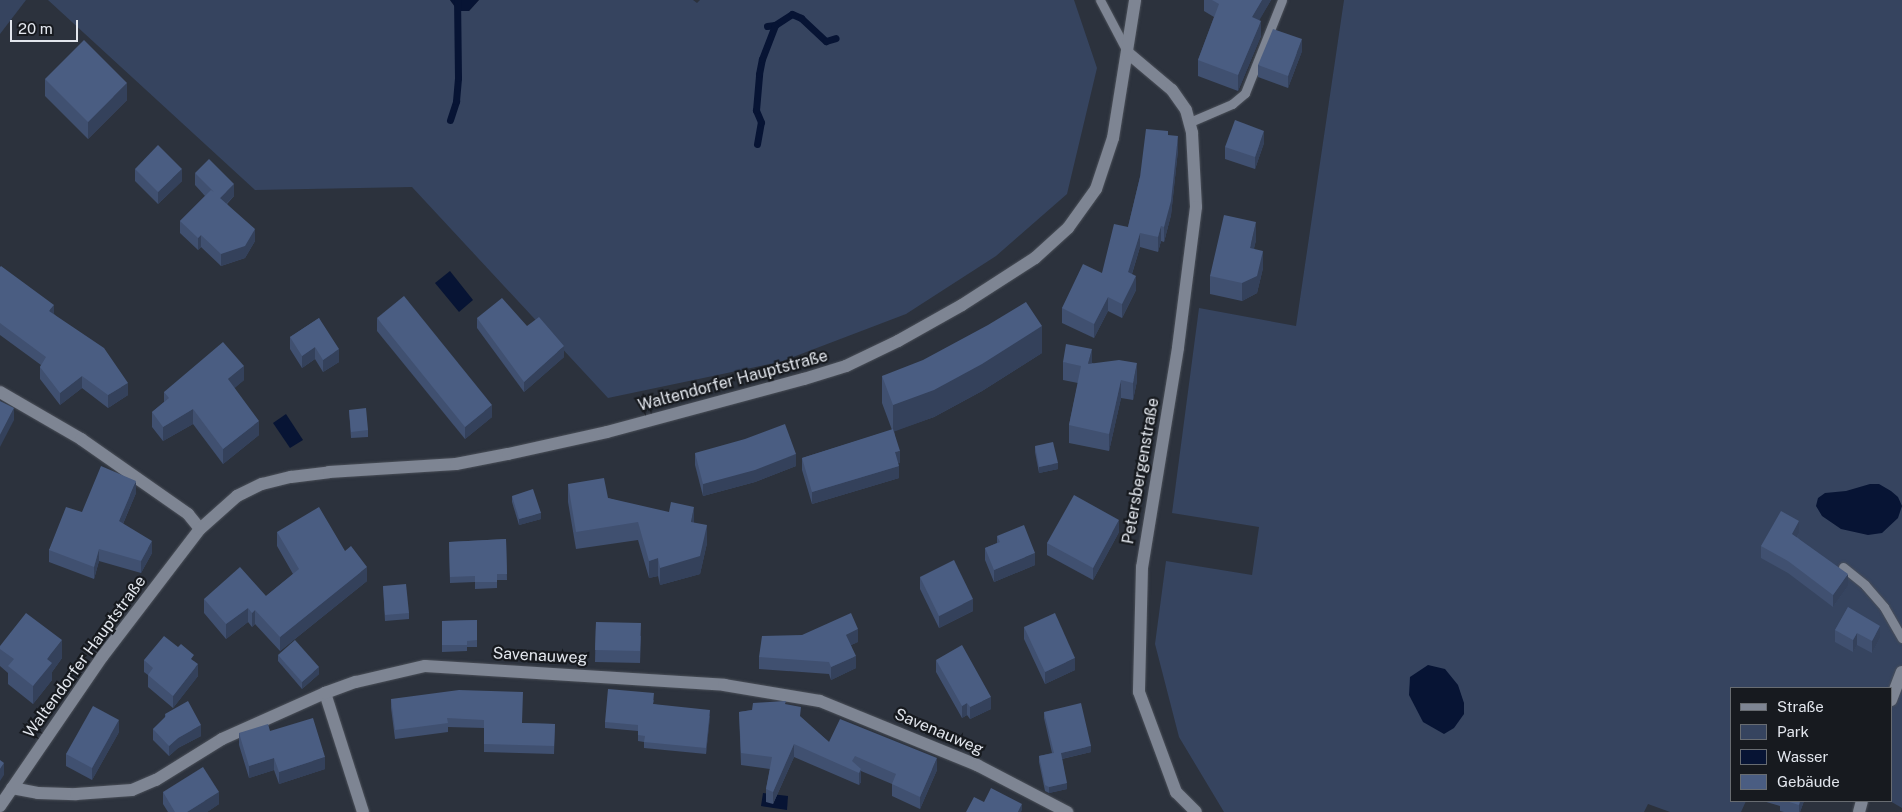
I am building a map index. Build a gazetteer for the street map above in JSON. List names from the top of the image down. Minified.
{"streets":{"street":["Waltendorfer Hauptstraße","Petersbergenstraße","Savenauweg"]},"crossings":[["Waltendorfer Hauptstraße","Petersbergenstraße"],["Waltendorfer Hauptstraße","Savenauweg"]],"legend":["Straße","Park","Wasser","Gebäude"],"scale_bar":"20 m"}
